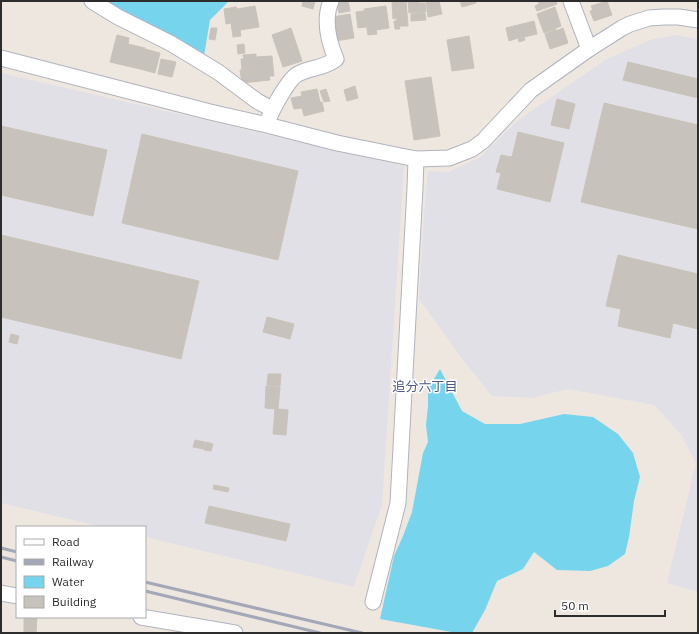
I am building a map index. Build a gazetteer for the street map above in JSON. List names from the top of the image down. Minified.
{"districts":["追分六丁目"],"legend":["Road","Railway","Water","Building"],"scale_bar":"50 m"}
